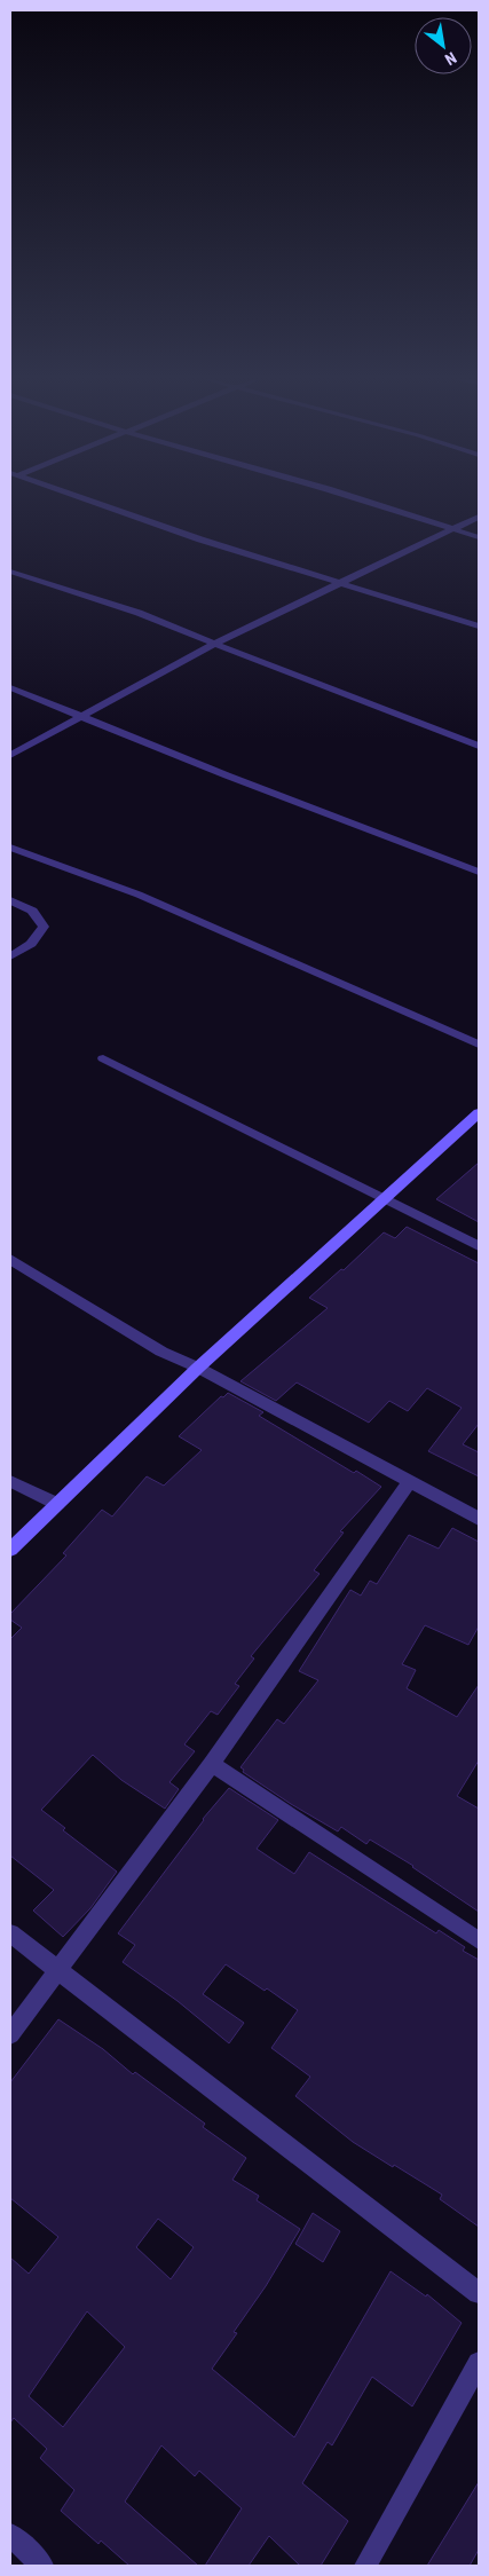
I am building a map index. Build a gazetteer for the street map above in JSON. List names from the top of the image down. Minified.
{"north":"bottom right"}
